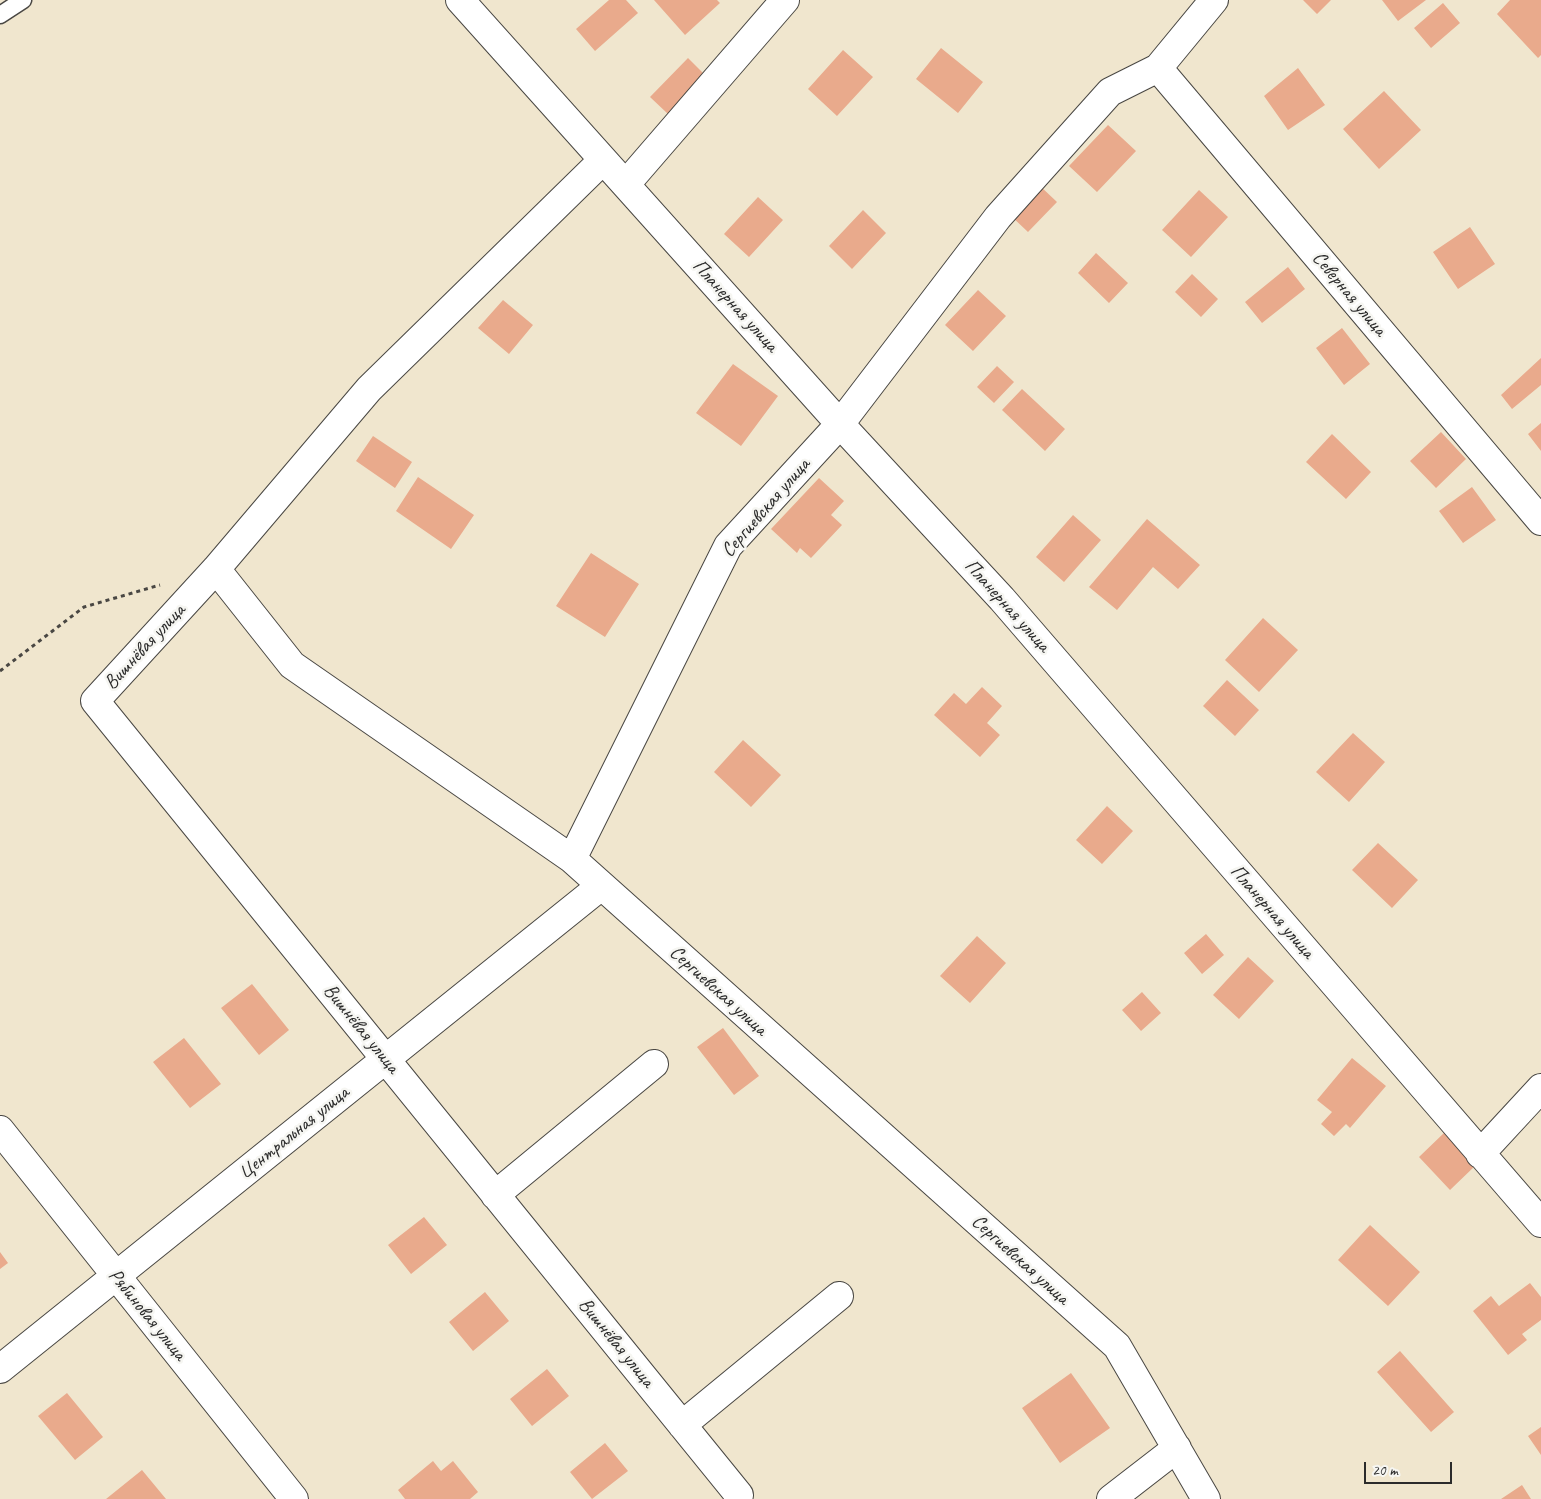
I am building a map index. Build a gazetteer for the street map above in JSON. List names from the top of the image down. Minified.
{"streets":{"street":["Северная улица","Планерная улица","Сергиевская улица","Вишнёвая улица","Центральная улица","Рябиновая улица"]},"crossings":[["Северная улица","Сергиевская улица"],["Планерная улица","Сергиевская улица"],["Сергиевская улица","Центральная улица"],["Вишнёвая улица","Центральная улица"],["Центральная улица","Рябиновая улица"]],"scale_bar":"20 m"}
